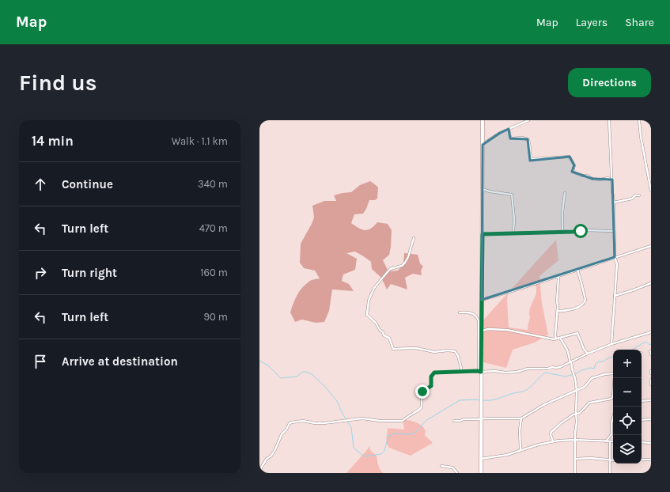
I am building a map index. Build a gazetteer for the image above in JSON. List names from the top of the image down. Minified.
{"page":{"header":"Map","nav":["Map","Layers","Share"],"buttons":"Directions","title":"Find us","heading":["14 min","Walk · 1.1 km"],"list":[["Continue","340 m"],["Turn left","470 m"],["Turn right","160 m"],["Turn left","90 m"],"Arrive at destination"],"map_buttons":["+","−"]}}
